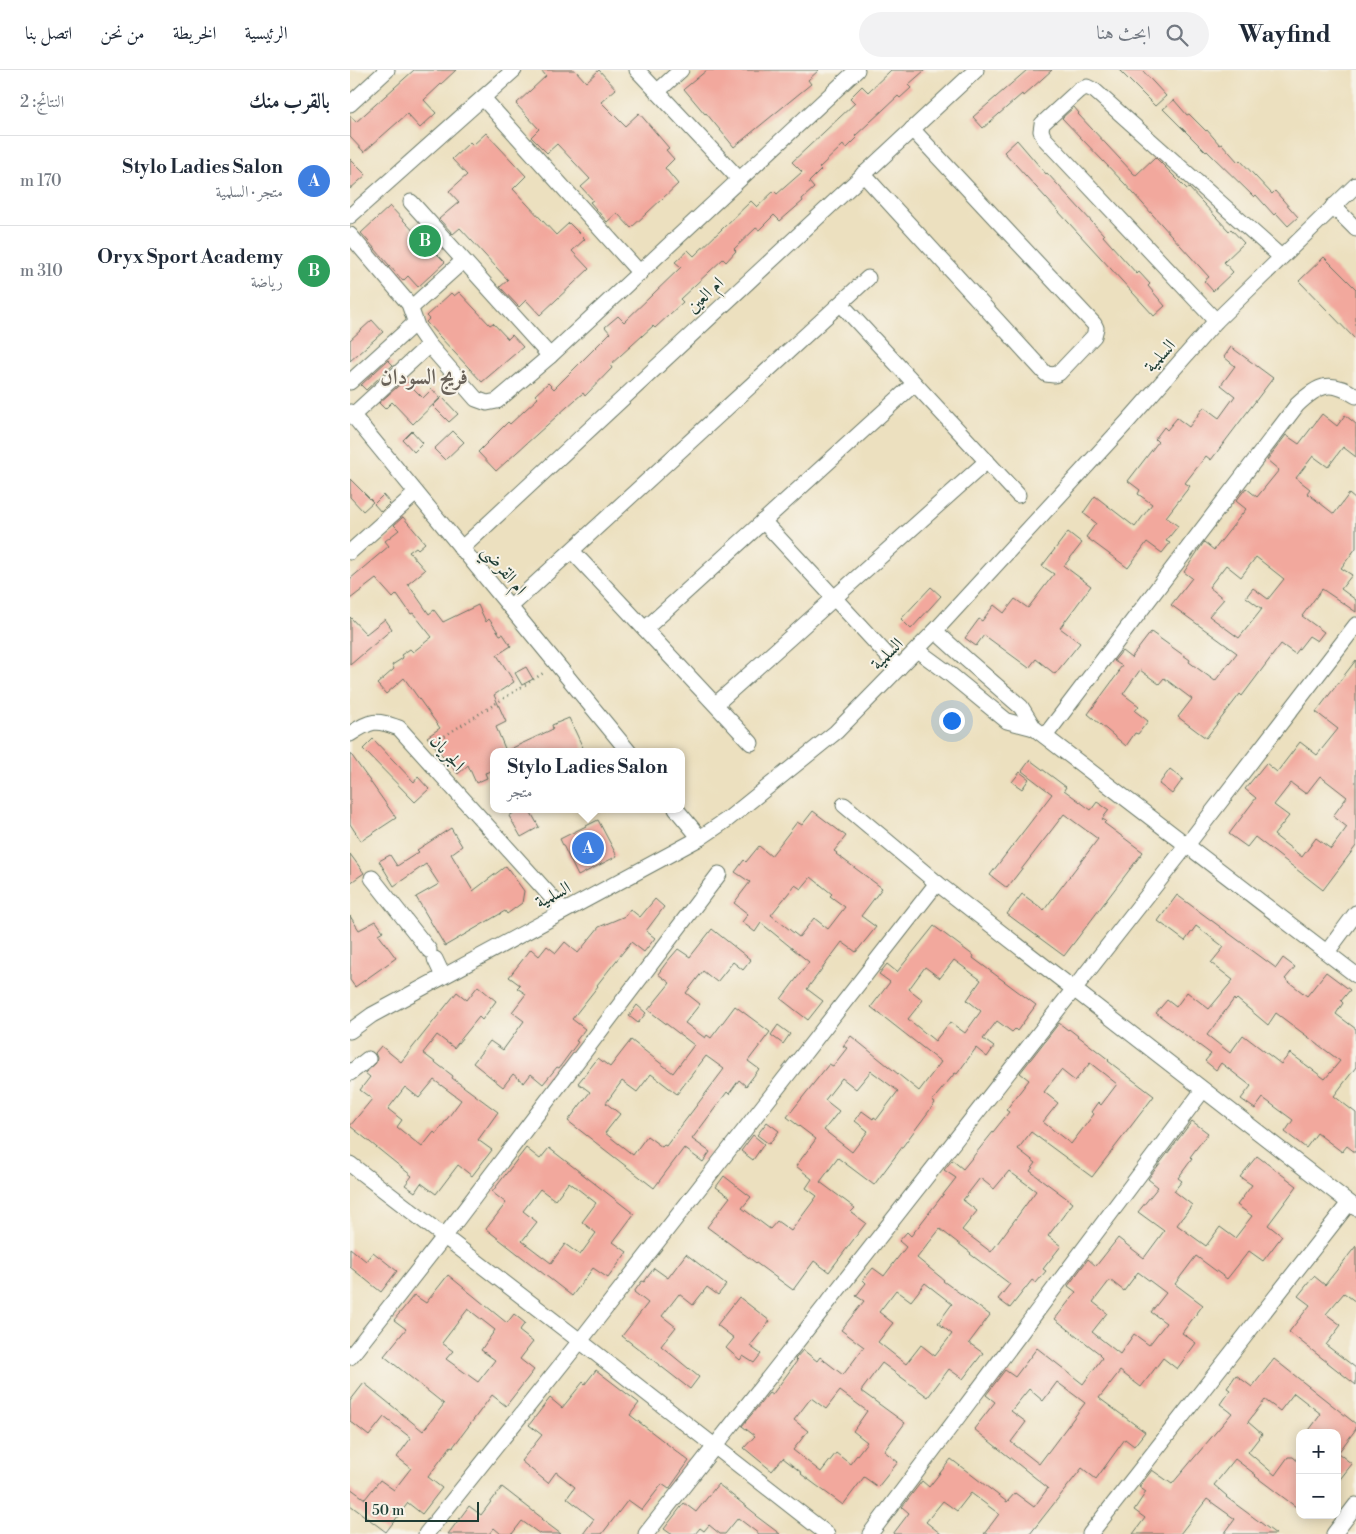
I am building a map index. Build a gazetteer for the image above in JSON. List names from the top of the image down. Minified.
{"streets":{"street":["ام العين","السلمية","ام القرضي","الجريان"]},"crossings":[["ام العين","ام القرضي"],["السلمية","الجريان"]],"districts":["فريج السودان"],"scale_bar":"50 m","page":{"header":"Wayfind","search":"ابحث هنا","nav":["الرئيسية","الخريطة","من نحن","اتصل بنا"],"heading":["بالقرب منك","النتائج: 2"],"list":[{"mark":"A","name":"Stylo Ladies Salon","note":"متجر · السلمية","value":"170 m"},{"mark":"B","name":"Oryx Sport Academy","note":"رياضة","value":"310 m"}],"pins":["B","A"],"popup":["Stylo Ladies Salon","متجر"],"map_buttons":["+","−"],"scale":"50 m"}}
